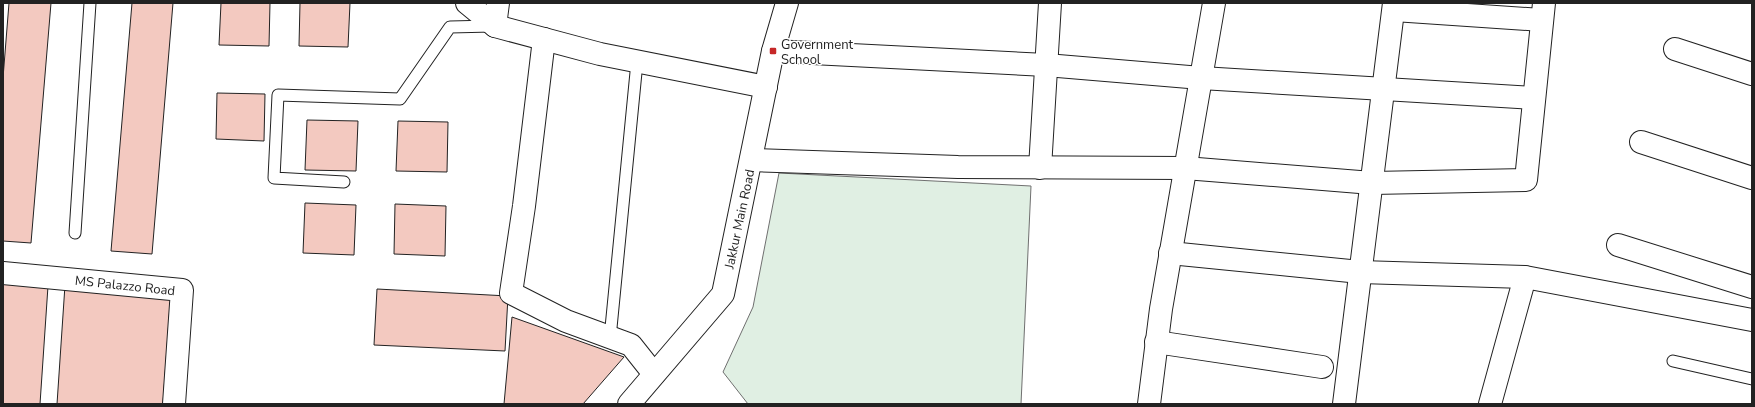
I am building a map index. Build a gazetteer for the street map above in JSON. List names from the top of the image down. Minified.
{"streets":{"street":["Jakkur Main Road","MS Palazzo Road"]},"places":{"transit":["Government School"]}}
